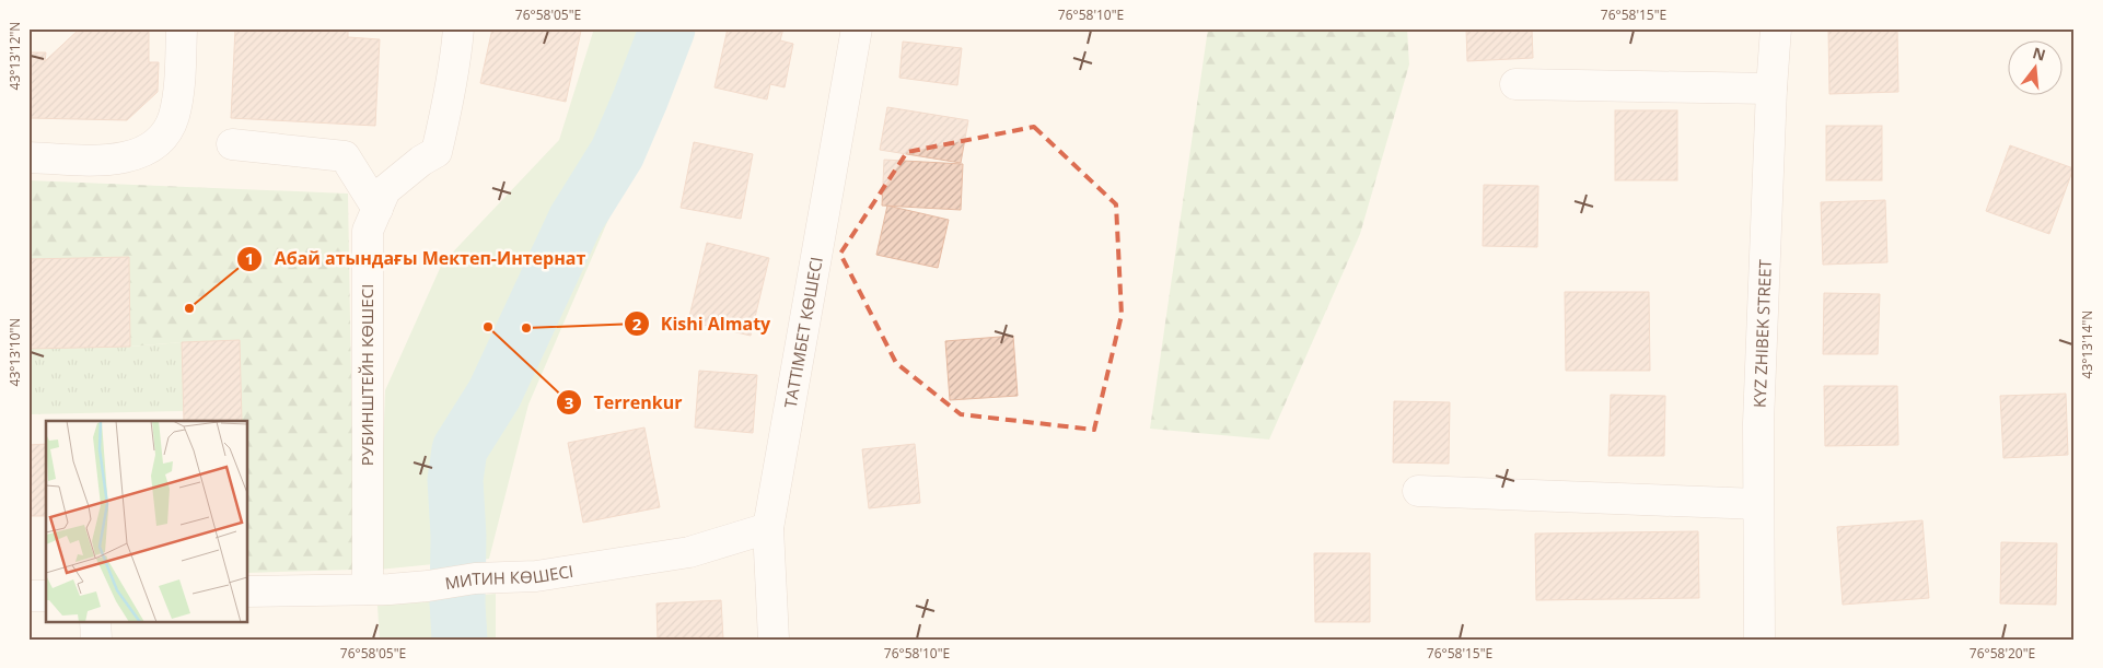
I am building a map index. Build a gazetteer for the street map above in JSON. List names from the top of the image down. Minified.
{"streets":{"street":["ТАТТІМБЕТ КӨШЕСІ","KYZ ZHIBEK STREET","РУБИНШТЕЙН КӨШЕСІ","МИТИН КӨШЕСІ"]},"crossings":[["ТАТТІМБЕТ КӨШЕСІ","МИТИН КӨШЕСІ"],["РУБИНШТЕЙН КӨШЕСІ","МИТИН КӨШЕСІ"]],"places":["Абай атындағы Мектеп-Интернат","Terrenkur","Kіshі Almaty"],"north":"top","coordinates":["76°58'05\"E","76°58'10\"E","76°58'15\"E","43°13'12\"N","43°13'14\"N","43°13'10\"N","76°58'20\"E"]}
